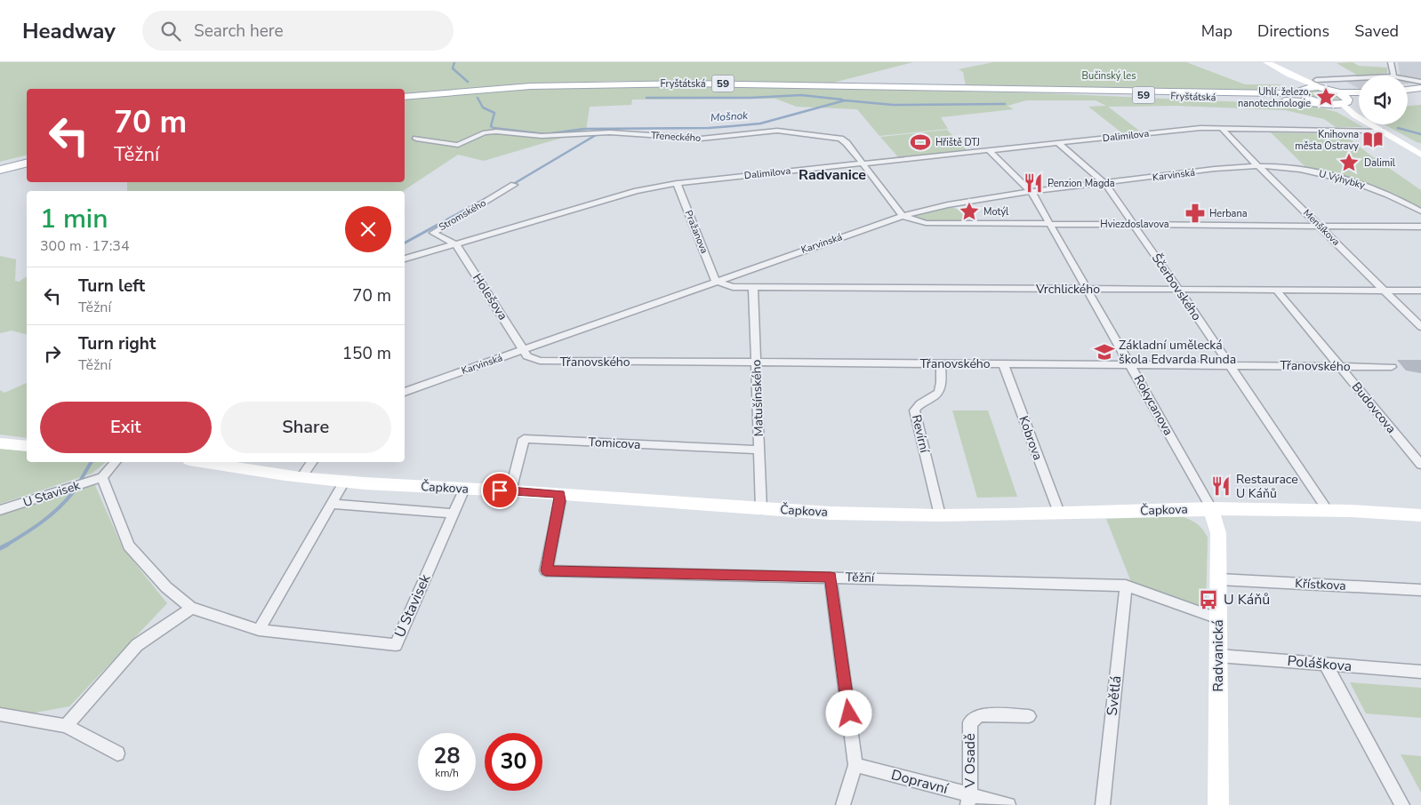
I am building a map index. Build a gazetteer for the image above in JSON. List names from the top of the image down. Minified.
{"streets":{"main road":["Fryštátská","59"],"street":["Dalimilova","Třeneckého","Karvinská","U Výhybky","Stromského","Hviezdoslavova","Menšíkova","Pražanova","Ščerbovského","Vrchlického","Holešova","Třanovského","Matušínského","Rokycanova","Budovcova","Revírní","Kobrova","Tomicova","Čapkova","U Stavisek","Těžní","Křístkova","Radvanická","Poláškova","Světlá","V Osadě","Dopravní"]},"crossings":[["Dalimilova","Třeneckého"],["Dalimilova","Stromského"],["Dalimilova","Menšíkova"],["Dalimilova","Pražanova"],["Dalimilova","Ščerbovského"],["Dalimilova","Holešova"],["Dalimilova","Rokycanova"],["Třeneckého","Karvinská"],["Třeneckého","Hviezdoslavova"],["Karvinská","U Výhybky"],["Karvinská","Hviezdoslavova"],["Karvinská","Menšíkova"],["Karvinská","Pražanova"],["Karvinská","Ščerbovského"],["Karvinská","Vrchlického"],["Karvinská","Holešova"],["Karvinská","Třanovského"],["Karvinská","Rokycanova"],["U Výhybky","Menšíkova"],["Stromského","Holešova"],["Hviezdoslavova","Menšíkova"],["Hviezdoslavova","Ščerbovského"],["Hviezdoslavova","Rokycanova"],["Menšíkova","Vrchlického"],["Pražanova","Vrchlického"],["Ščerbovského","Vrchlického"],["Ščerbovského","Třanovského"],["Ščerbovského","Čapkova"],["Vrchlického","Matušínského"],["Vrchlického","Rokycanova"],["Vrchlického","Budovcova"],["Holešova","Třanovského"],["Třanovského","Matušínského"],["Třanovského","Rokycanova"],["Třanovského","Budovcova"],["Třanovského","Revírní"],["Třanovského","Kobrova"],["Matušínského","Tomicova"],["Matušínského","Čapkova"],["Rokycanova","Čapkova"],["Rokycanova","Radvanická"],["Revírní","Čapkova"],["Kobrova","Čapkova"],["Tomicova","Čapkova"],["Čapkova","U Stavisek"],["Čapkova","Těžní"],["Čapkova","Radvanická"],["Těžní","Radvanická"],["Těžní","Světlá"],["Křístkova","Radvanická"],["Radvanická","Poláškova"],["V Osadě","Dopravní"]],"districts":["Radvanice"],"water":["Mošnok"],"parks":["Bučinský les"],"places":{"place":["Uhlí, železo, nanotechnologie","Dalimil","Motýl"],"library":["Knihovna města Ostravy"],"sports":["Hřiště DTJ"],"restaurant":["Penzion Magda","Restaurace U Káňů"],"pharmacy":["Herbana"],"school or university":["Základní umělecká škola Edvarda Runda"],"bus stop":["U Káňů"]},"page":{"header":"Headway","search":"Search here","nav":["Map","Directions","Saved"],"turn":["70 m","Těžní"],"heading":["1 min","300 m · 17:34"],"list":[{"name":"Turn left","note":"Těžní","value":"70 m"},{"name":"Turn right","note":"Těžní","value":"150 m"}],"buttons":["Exit","Share"],"speed":"28 km/h","limit":"30"}}
